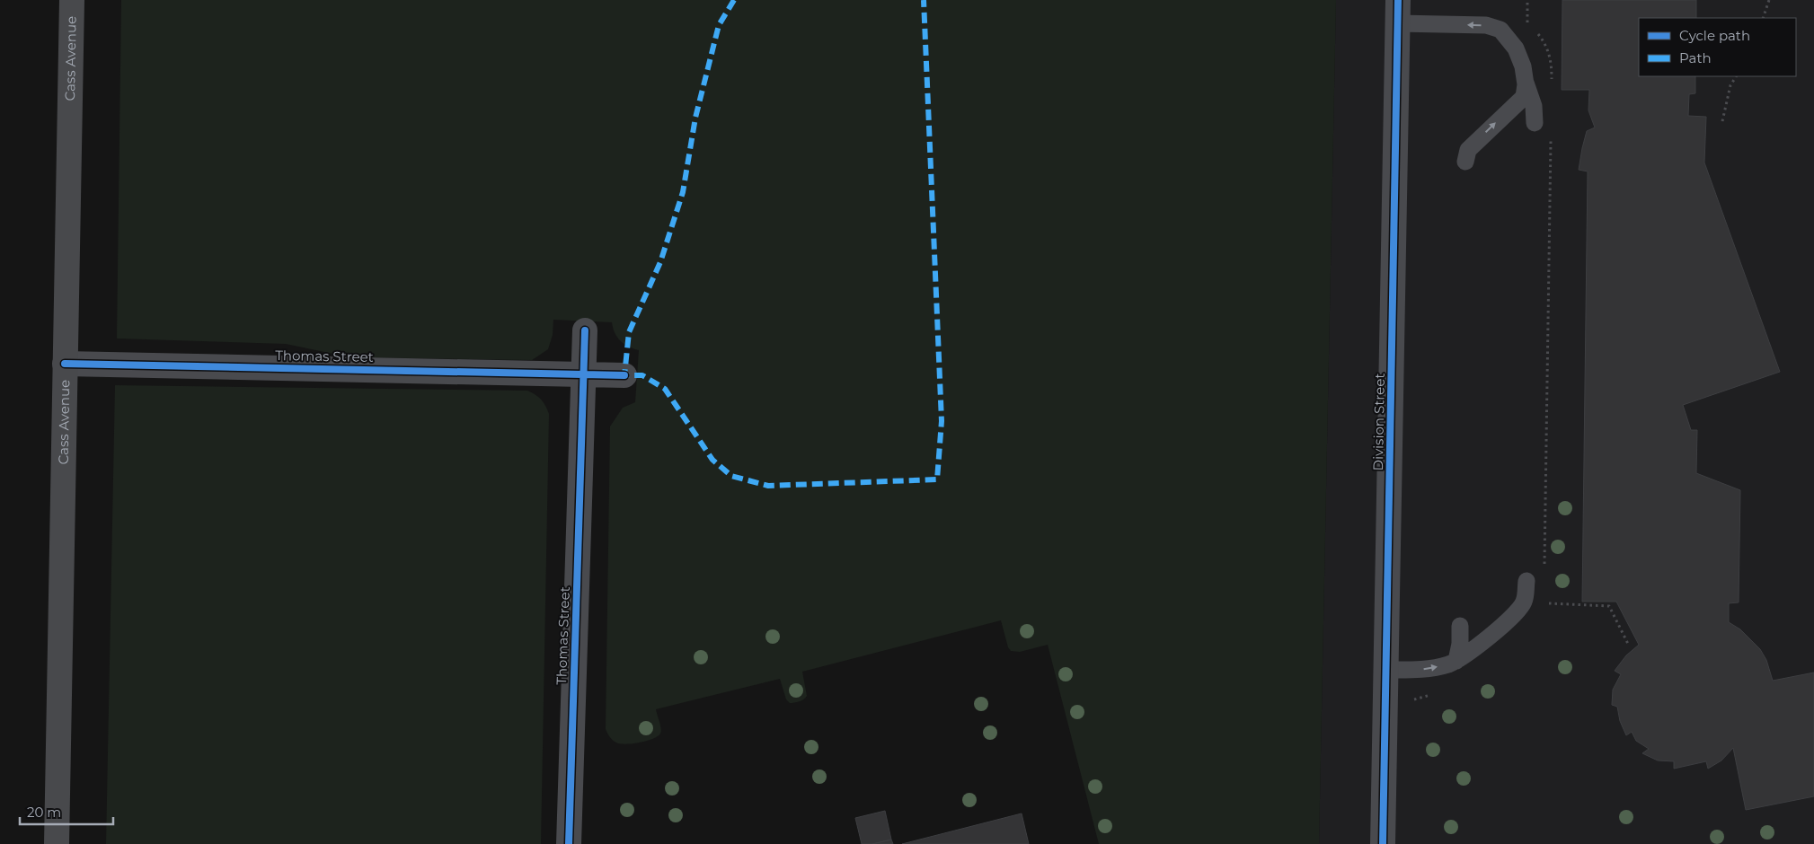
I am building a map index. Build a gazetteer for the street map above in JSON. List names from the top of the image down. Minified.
{"streets":{"main road":["Cass Avenue"],"street":["Thomas Street","Division Street"]},"crossings":[["Cass Avenue","Thomas Street"]],"legend":["Cycle path","Path"],"scale_bar":"20 m"}
